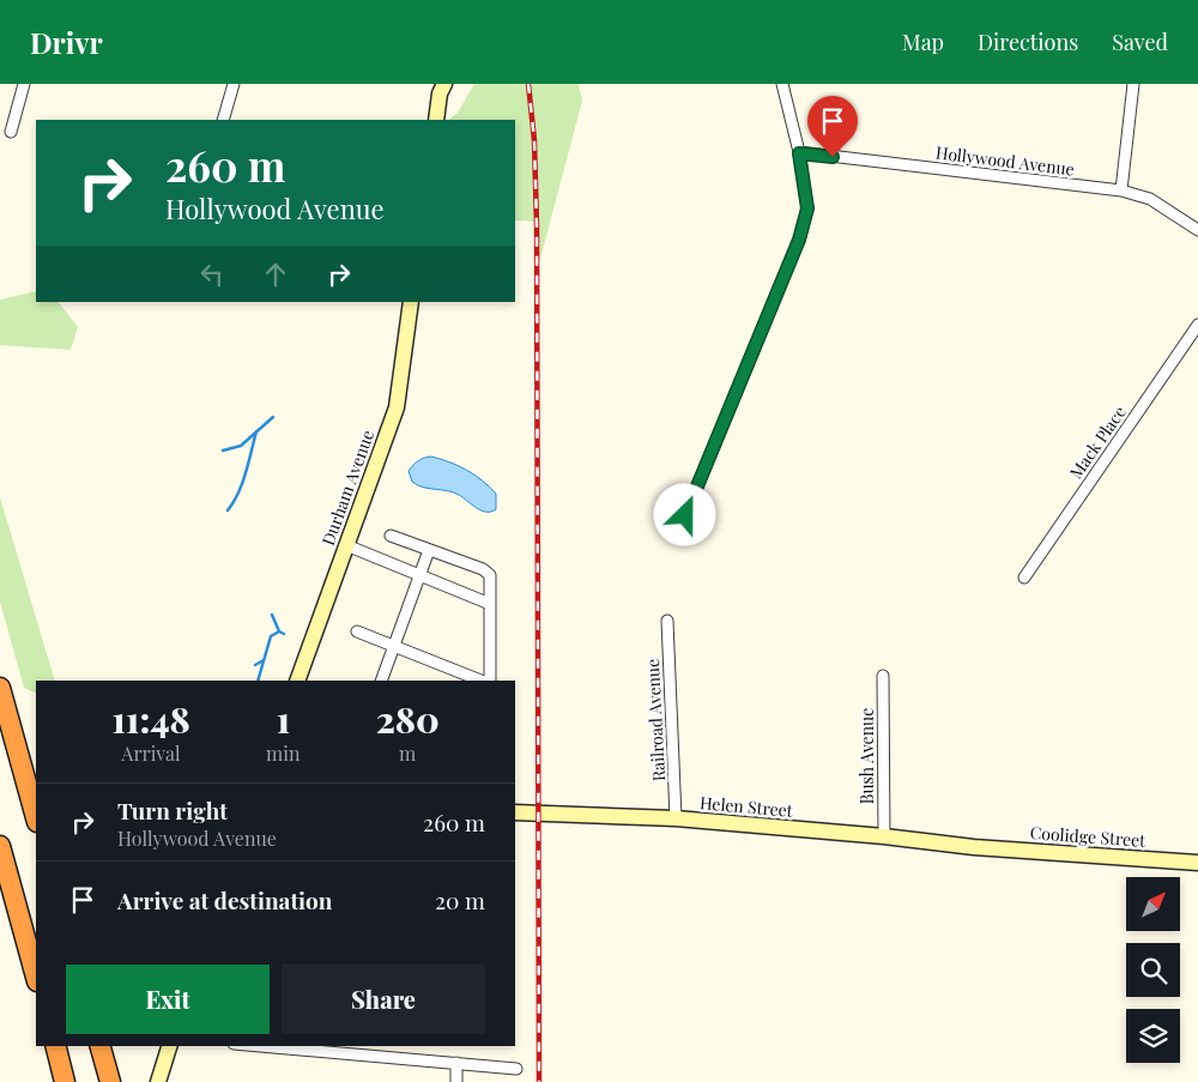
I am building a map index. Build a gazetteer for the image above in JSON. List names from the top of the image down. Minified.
{"streets":{"street":["Hollywood Avenue","Mack Place","Durham Avenue","Railroad Avenue","Bush Avenue","Helen Street","Coolidge Street"]},"crossings":[["Railroad Avenue","Helen Street"],["Bush Avenue","Helen Street"],["Helen Street","Coolidge Street"]],"north":"top right","page":{"header":"Drivr","nav":["Map","Directions","Saved"],"turn":["260 m","Hollywood Avenue"],"eta":["11:48","Arrival","1","min","280","m"],"list":[{"name":"Turn right","note":"Hollywood Avenue","value":"260 m"},{"name":"Arrive at destination","value":"20 m"}],"buttons":["Exit","Share"]}}
